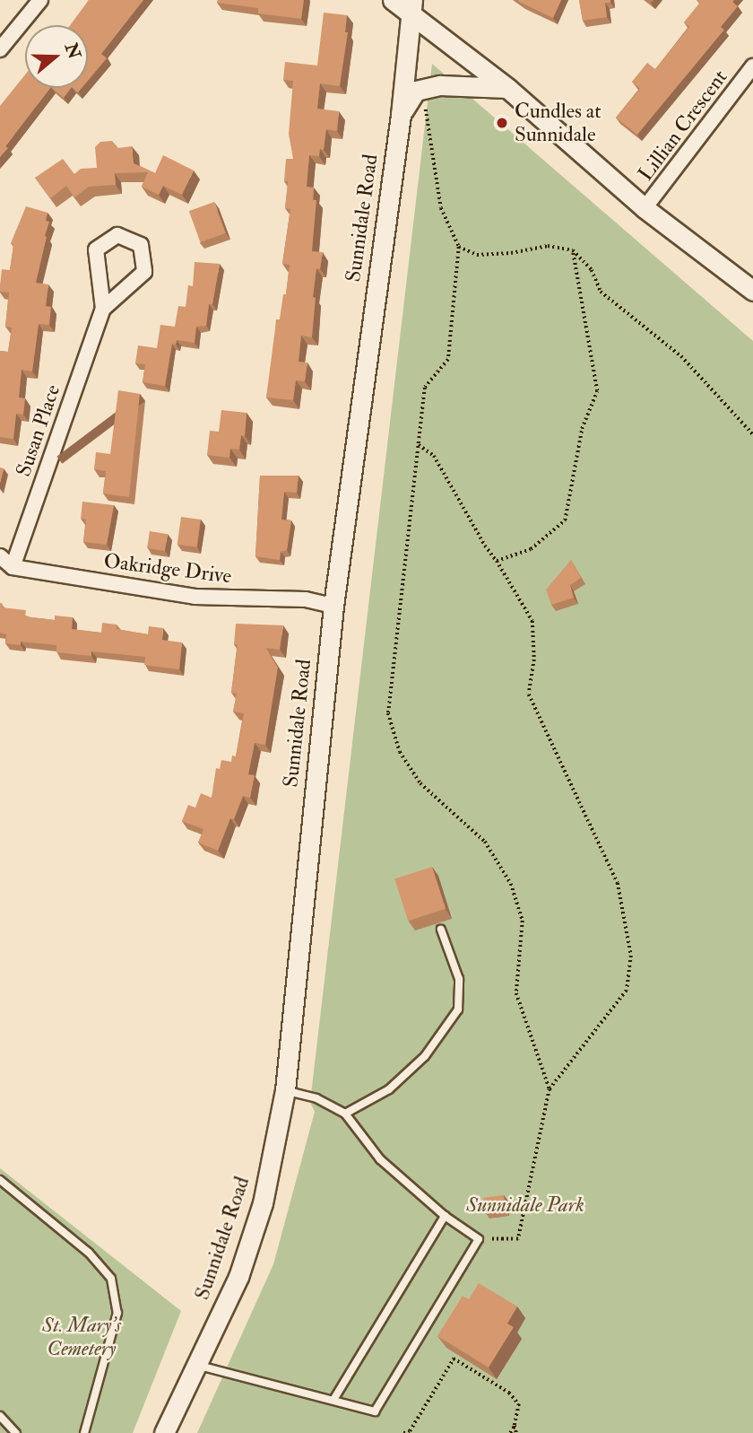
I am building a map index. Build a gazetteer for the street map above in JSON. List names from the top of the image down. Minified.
{"streets":{"main road":["Sunnidale Road"],"street":["Lillian Crescent","Susan Place","Oakridge Drive"]},"crossings":[["Sunnidale Road","Oakridge Drive"],["Susan Place","Oakridge Drive"]],"parks":["Sunnidale Park","St. Mary's Cemetery"],"places":["Cundles at Sunnidale"],"north":"right"}
